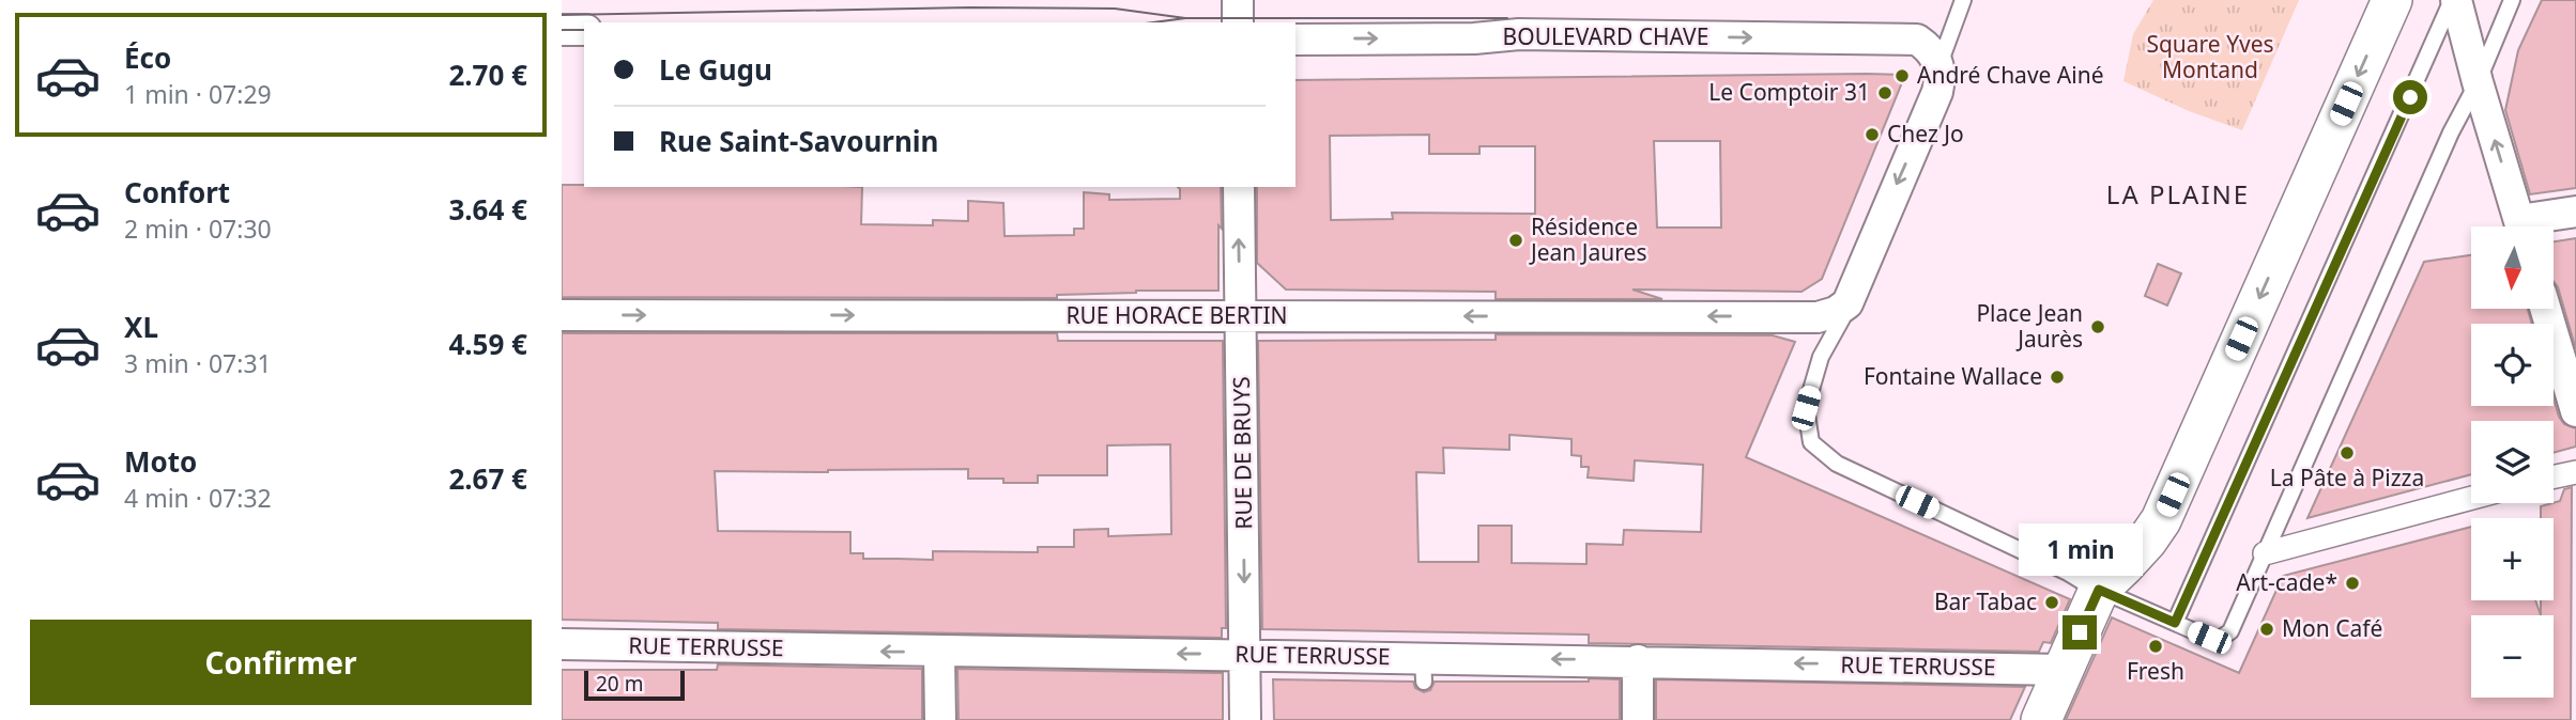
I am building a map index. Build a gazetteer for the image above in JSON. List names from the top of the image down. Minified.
{"streets":{"street":["BOULEVARD CHAVE","RUE HORACE BERTIN","RUE DE BRUYS","RUE TERRUSSE"]},"crossings":[["BOULEVARD CHAVE","RUE HORACE BERTIN"],["RUE HORACE BERTIN","RUE DE BRUYS"],["RUE DE BRUYS","RUE TERRUSSE"]],"one_way":["BOULEVARD CHAVE","RUE TERRUSSE"],"districts":["LA PLAINE"],"parks":["Square Yves Montand"],"places":["André Chave Ainé","Le Comptoir 31","Chez Jo","Résidence Jean Jaures","Place Jean Jaurès","Fontaine Wallace","La Pâte à Pizza","Art-cade*","Bar Tabac","Mon Café","Fresh"],"scale_bar":"20 m","north":"bottom","page":{"list":[{"name":"Éco","note":"1 min · 07:29","value":"2.70 €"},{"name":"Confort","note":"2 min · 07:30","value":"3.64 €"},{"name":"XL","note":"3 min · 07:31","value":"4.59 €"},{"name":"Moto","note":"4 min · 07:32","value":"2.67 €"}],"banner":["Le Gugu","Rue Saint-Savournin"],"map_buttons":["+","−"],"bubble":"1 min","buttons":"Confirmer","scale":"20 m"}}
